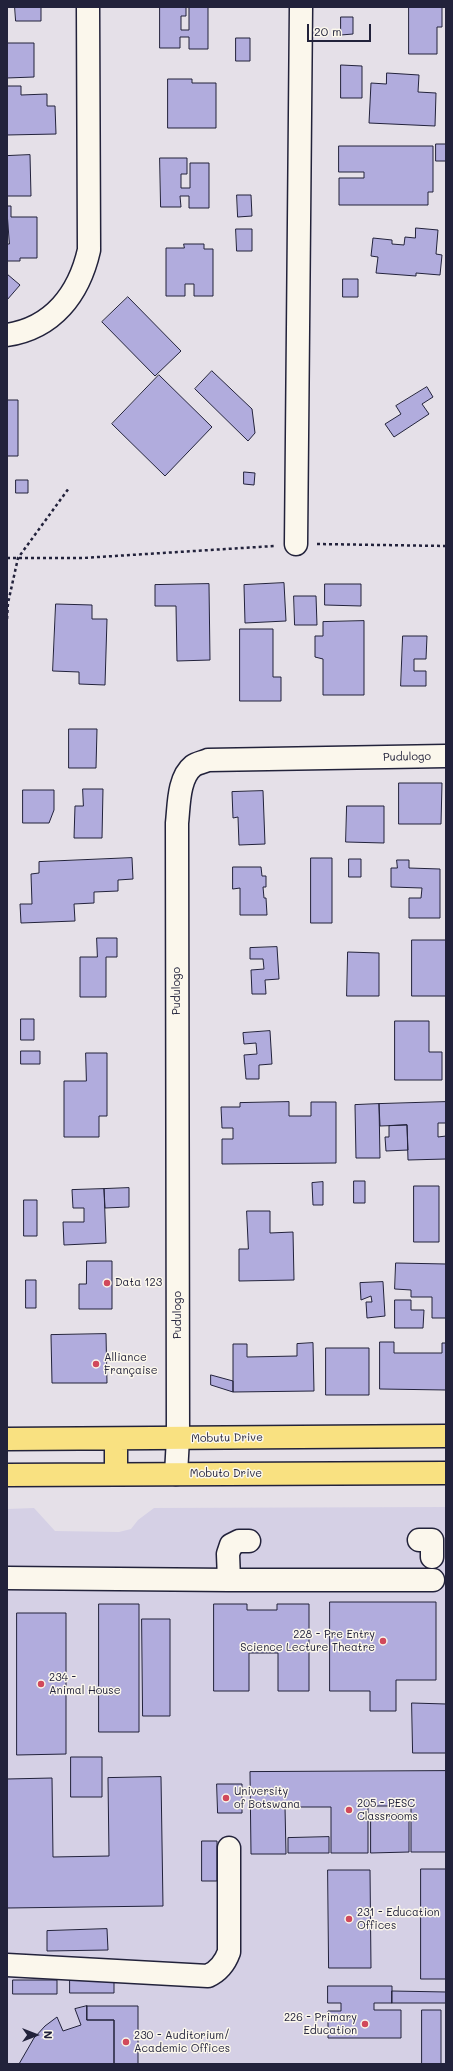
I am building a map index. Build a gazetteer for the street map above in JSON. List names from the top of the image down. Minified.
{"streets":{"main road":["Mobutu Drive","Mobuto Drive"],"street":["Pudulogo"]},"crossings":[["Pudulogo","Mobutu Drive"],["Pudulogo","Mobuto Drive"]],"places":["Data 123","Alliance Française","228 - Pre Entry Science Lecture Theatre","234 - Animal House","University of Botswana","205 - PESC Classrooms","231 - Education Offices","226 - Primary Education","230 - Auditorium/ Academic Offices"],"scale_bar":"20 m","north":"right"}
